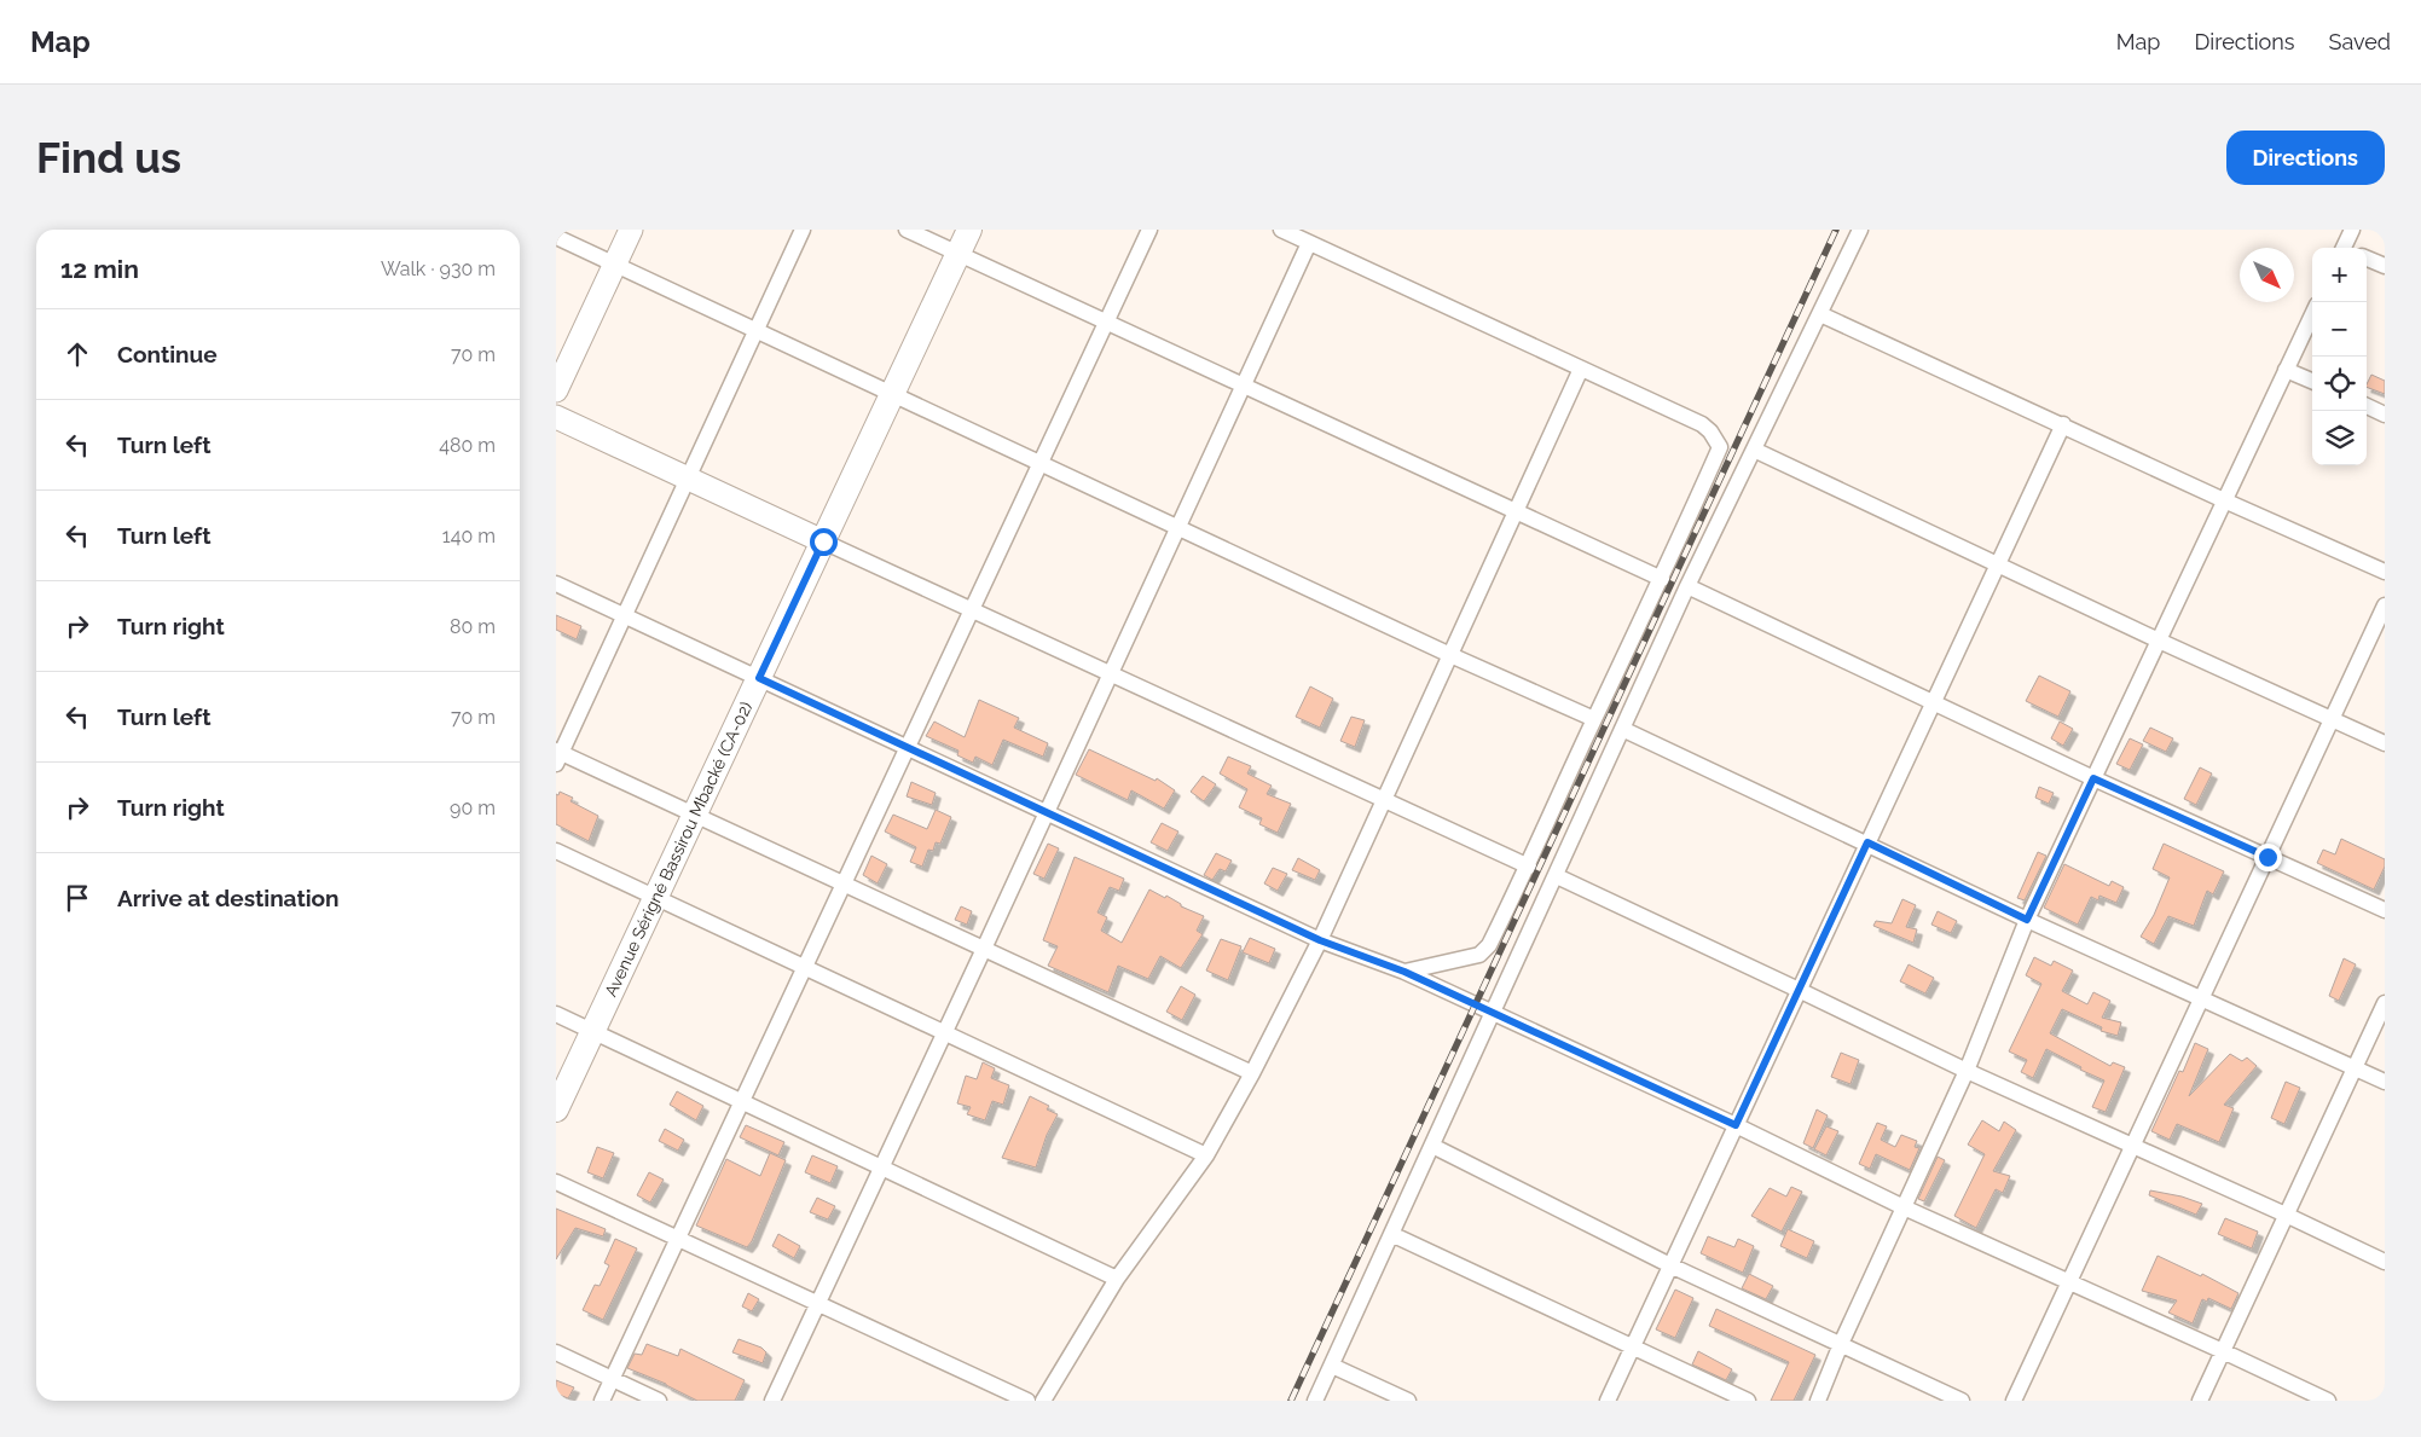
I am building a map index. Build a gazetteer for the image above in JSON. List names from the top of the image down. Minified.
{"streets":{"main road":["Avenue Sérigné Bassirou Mbacké (CA-02)"]},"north":"bottom right","page":{"header":"Map","nav":["Map","Directions","Saved"],"buttons":"Directions","title":"Find us","heading":["12 min","Walk · 930 m"],"map_buttons":["+","−"],"list":[["Continue","70 m"],["Turn left","480 m"],["Turn left","140 m"],["Turn right","80 m"],["Turn left","70 m"],["Turn right","90 m"],"Arrive at destination"]}}
